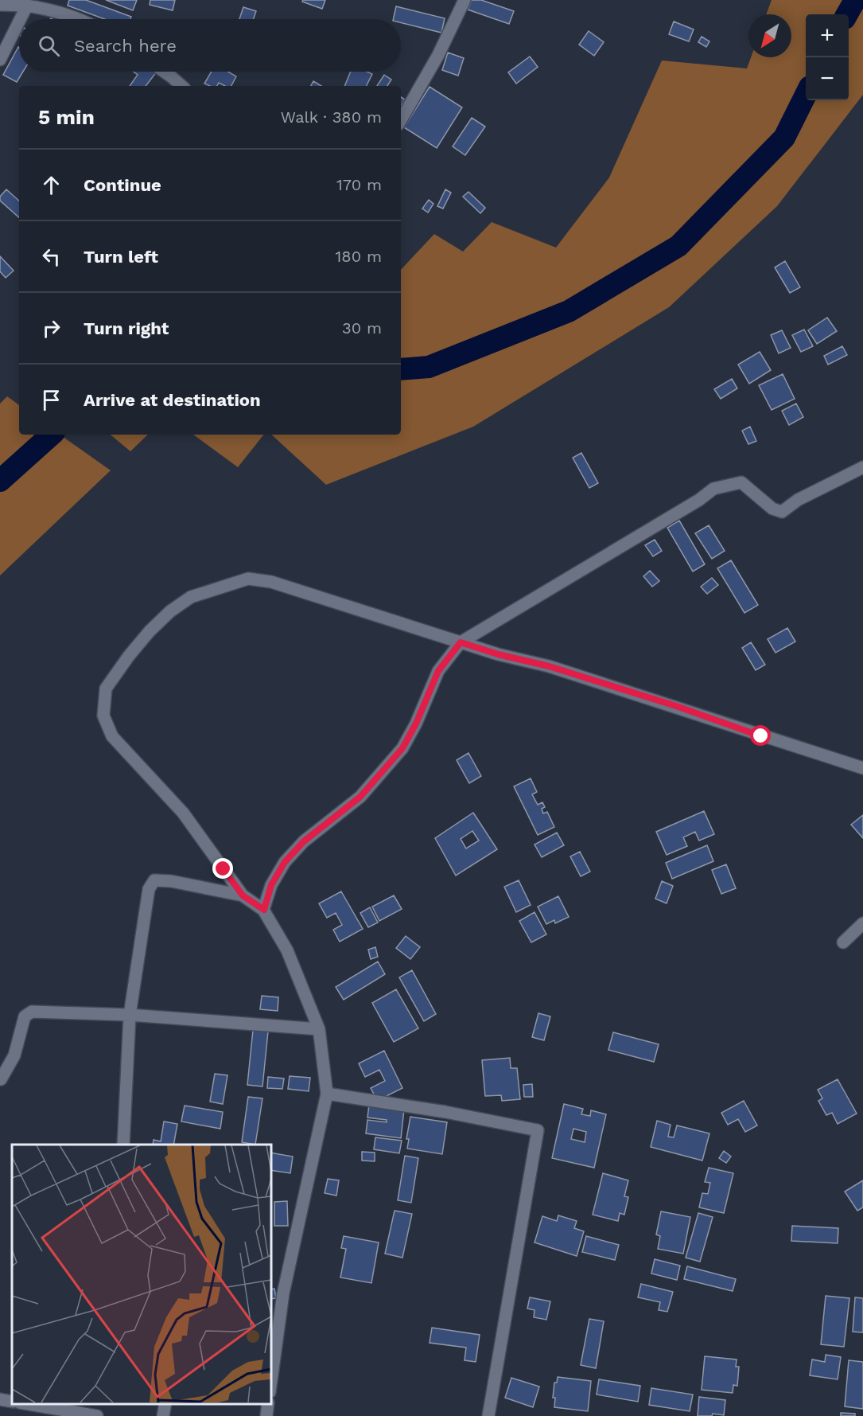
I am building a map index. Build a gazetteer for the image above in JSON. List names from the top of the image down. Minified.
{"north":"bottom left","page":{"map_buttons":["+","−"],"search":"Search here","heading":["5 min","Walk · 380 m"],"list":[["Continue","170 m"],["Turn left","180 m"],["Turn right","30 m"],"Arrive at destination"]}}
